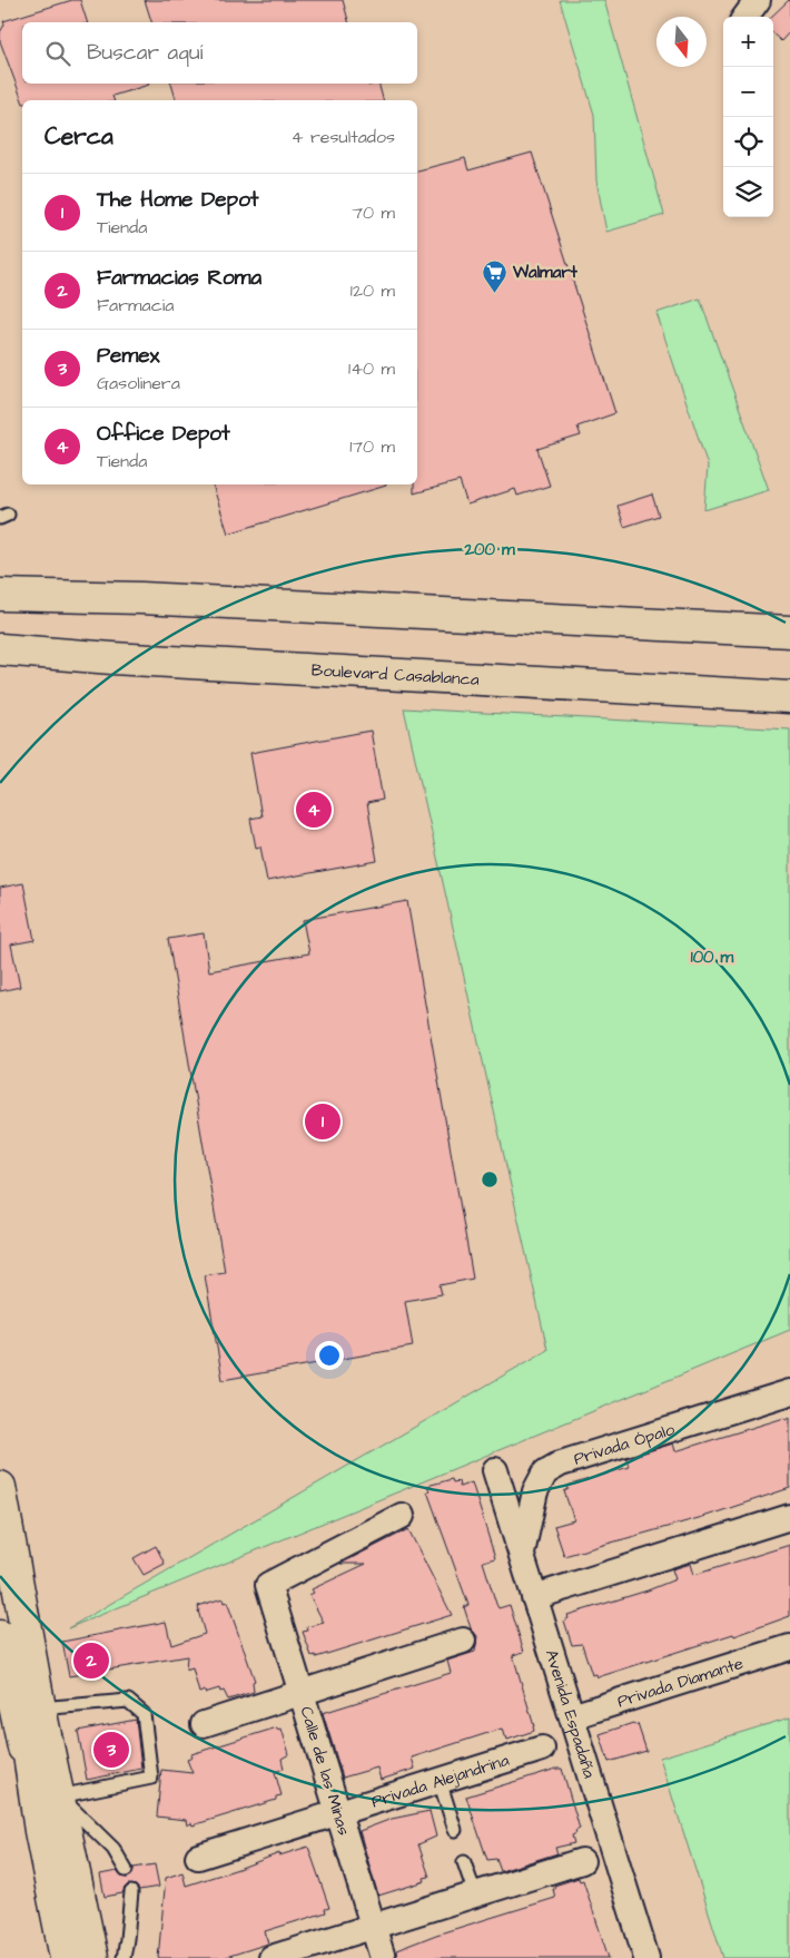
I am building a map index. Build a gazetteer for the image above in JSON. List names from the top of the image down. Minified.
{"streets":{"main road":["Boulevard Casablanca"],"street":["Privada Ópalo","Privada Diamante","Avenida Espadaña","Calle de las Minas","Privada Alejandrina"]},"crossings":[["Privada Ópalo","Avenida Espadaña"],["Privada Diamante","Avenida Espadaña"],["Calle de las Minas","Privada Alejandrina"]],"places":{"supermarket":["Walmart"]},"north":"bottom","page":{"map_buttons":["+","−"],"search":"Buscar aquí","heading":["Cerca","4 resultados"],"list":[{"mark":"1","name":"The Home Depot","note":"Tienda","value":"70 m"},{"mark":"2","name":"Farmacias Roma","note":"Farmacia","value":"120 m"},{"mark":"3","name":"Pemex","note":"Gasolinera","value":"140 m"},{"mark":"4","name":"Office Depot","note":"Tienda","value":"170 m"}],"pins":["4","1","2","3"]},"rings":["200 m","100 m"]}
